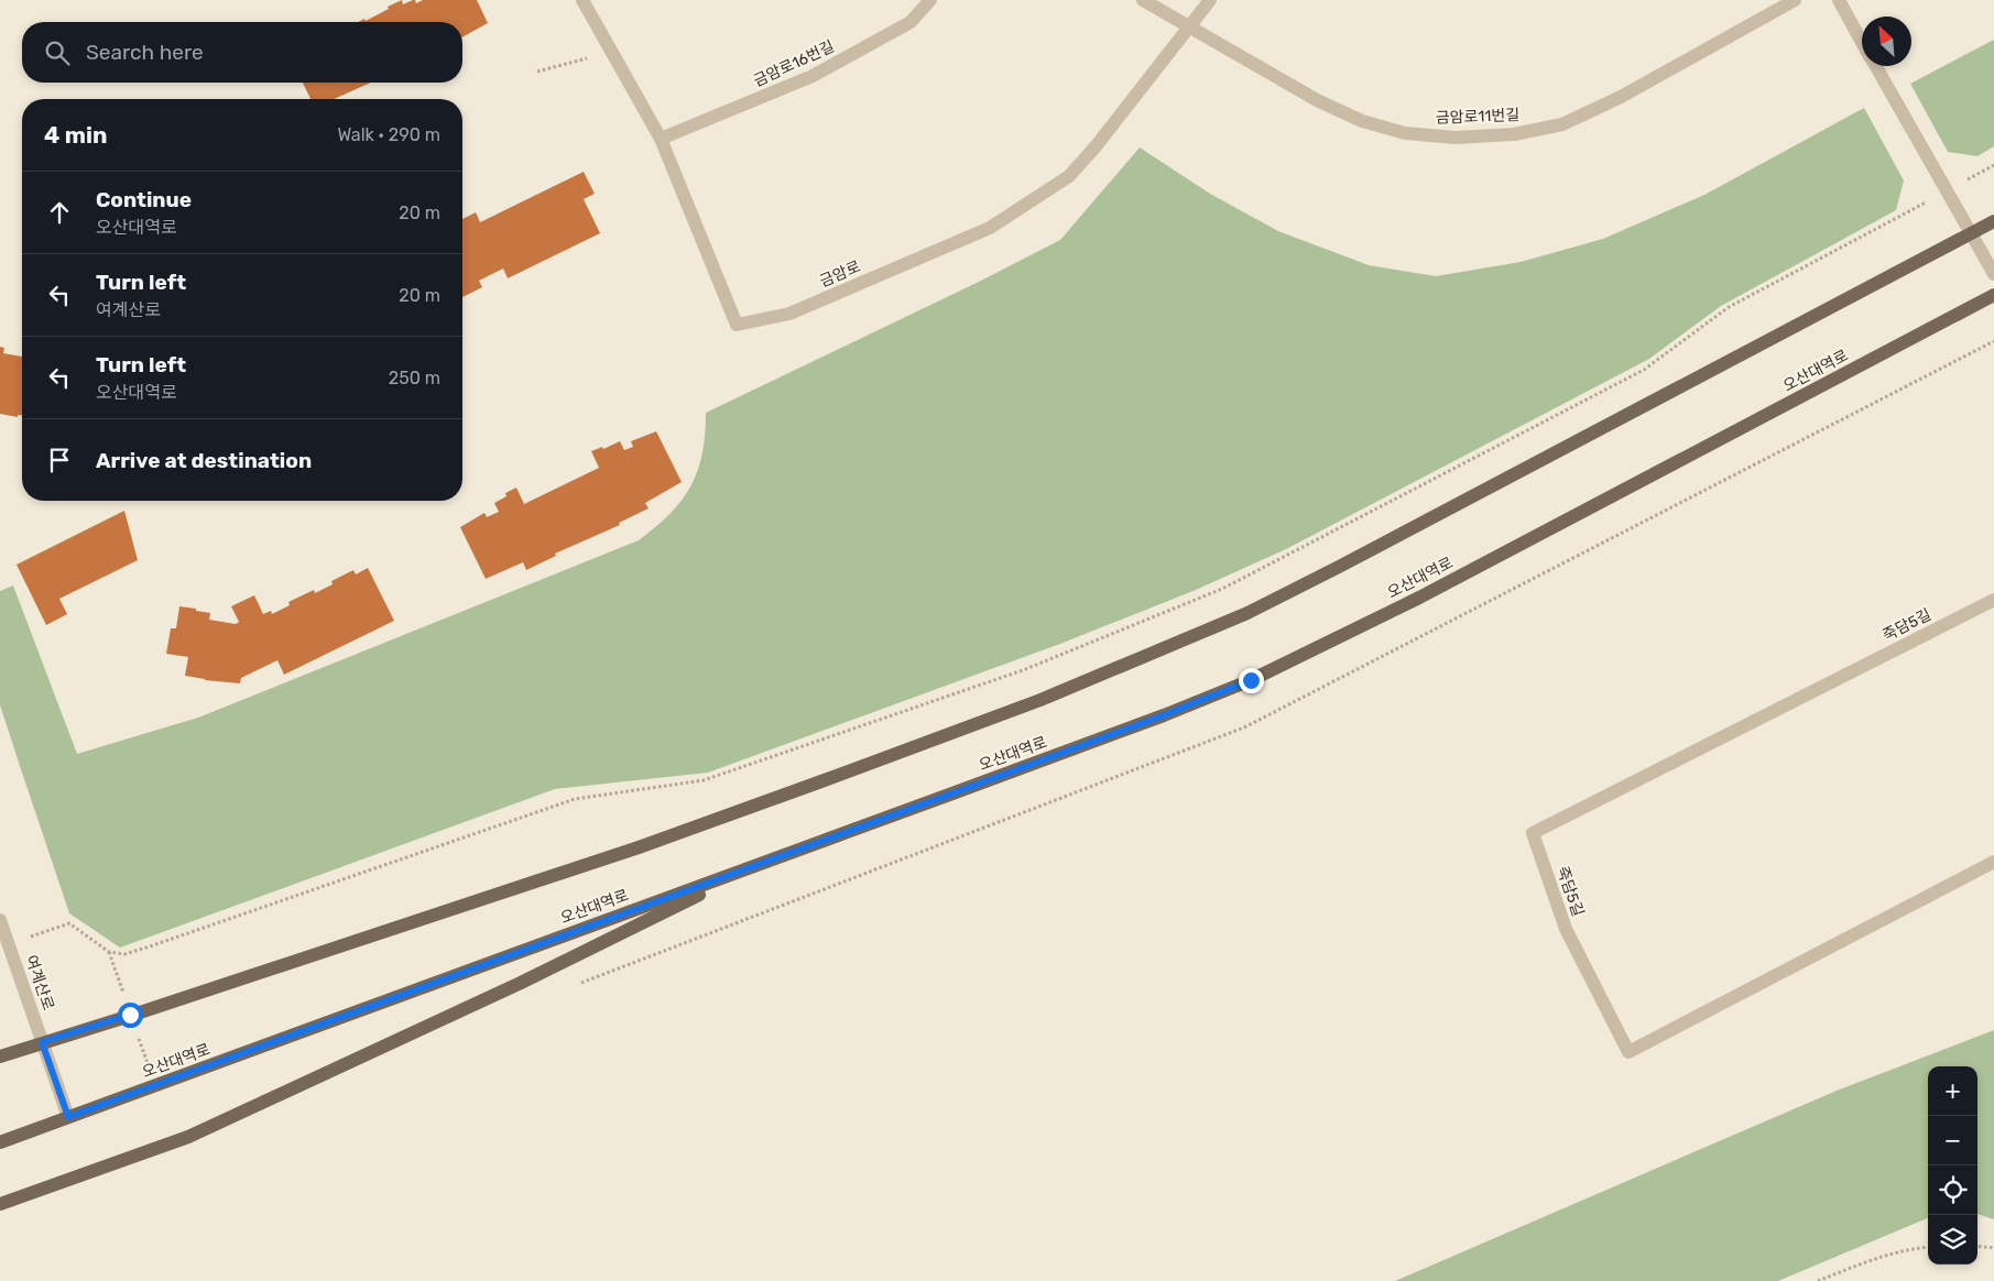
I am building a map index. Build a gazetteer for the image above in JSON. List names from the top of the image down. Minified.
{"streets":{"main road":["오산대역로"],"street":["금암로16번길","금암로11번길","금암로","죽담5길","여계산로"]},"crossings":[["금암로16번길","금암로"],["금암로11번길","금암로"],["오산대역로","여계산로"]],"north":"top left","page":{"search":"Search here","heading":["4 min","Walk · 290 m"],"list":[["Continue","오산대역로","20 m"],["Turn left","여계산로","20 m"],["Turn left","오산대역로","250 m"],"Arrive at destination"],"map_buttons":["+","−"]}}
